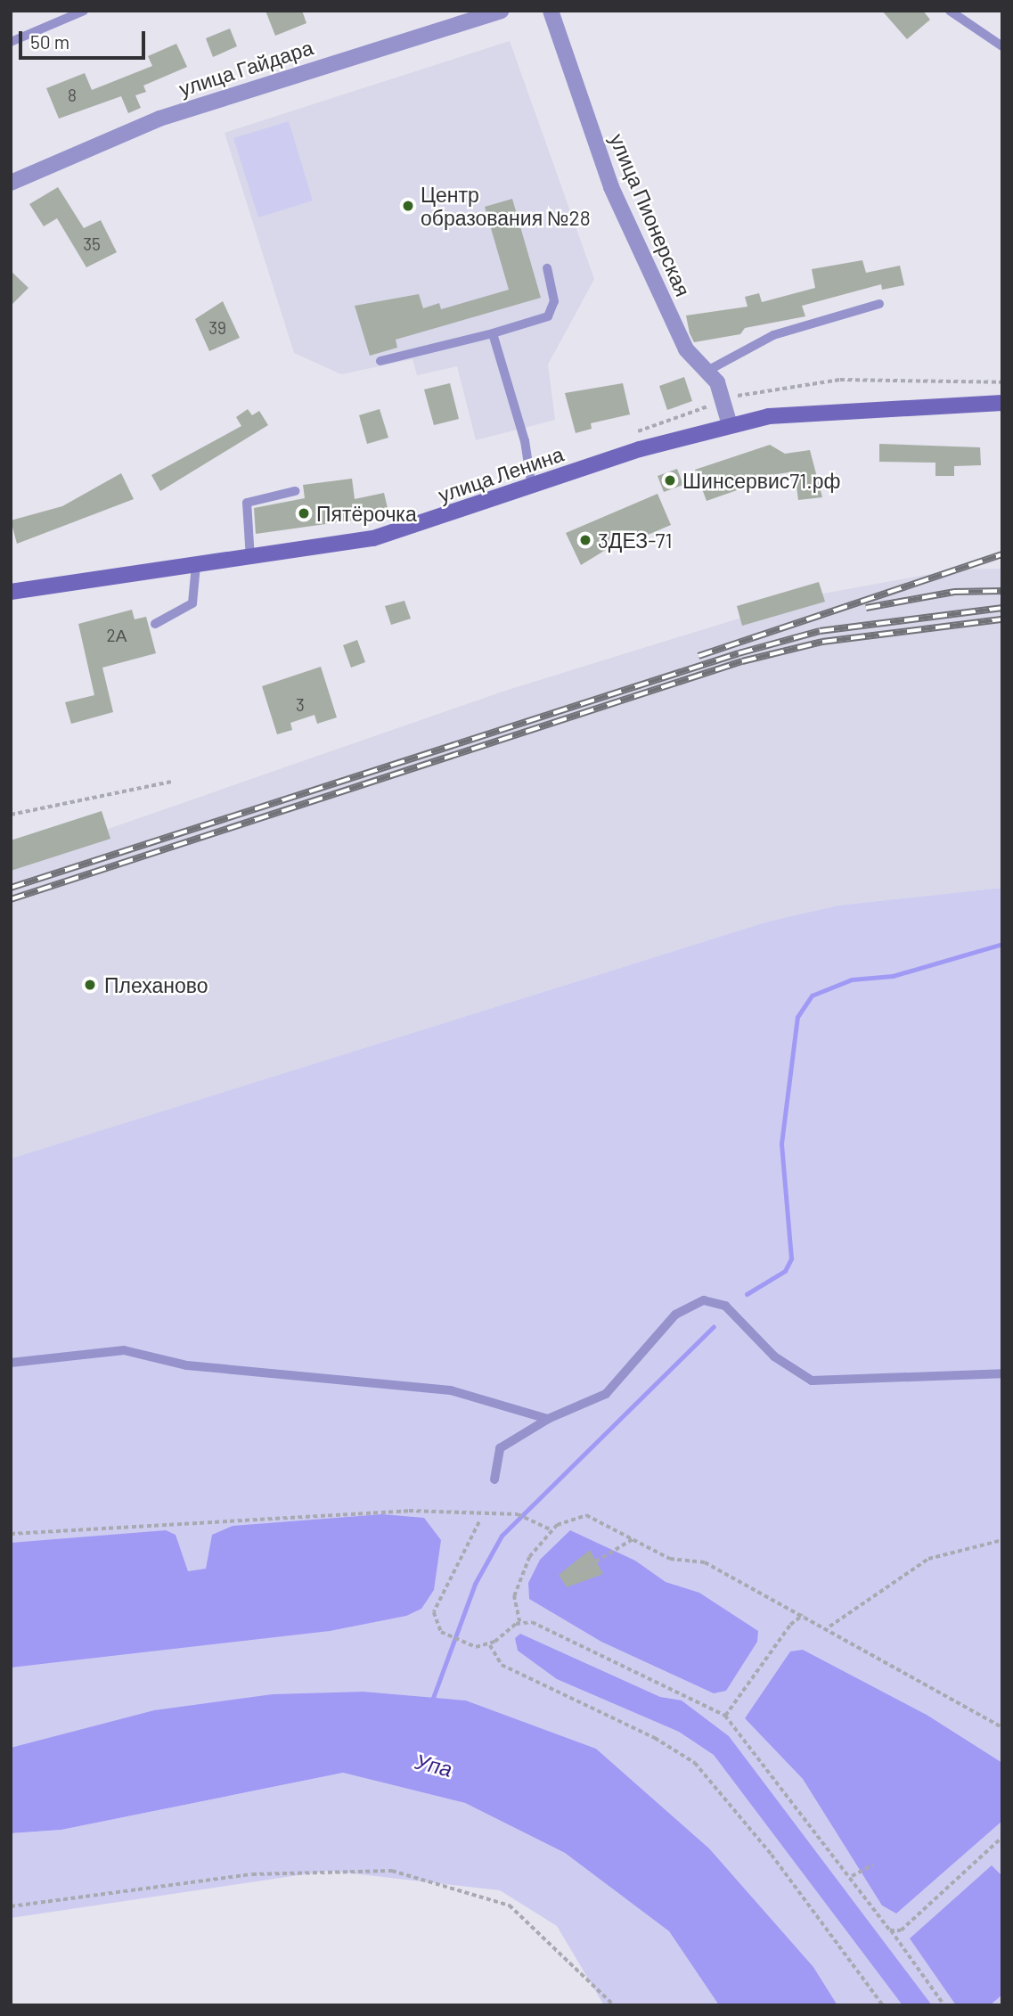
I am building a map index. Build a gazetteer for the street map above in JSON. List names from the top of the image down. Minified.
{"streets":{"main road":["улица Ленина"],"street":["улица Гайдара","улица Пионерская"]},"crossings":[["улица Пионерская","улица Ленина"]],"water":["Упа"],"places":["Центр образования №28","Шинсервис71.рф","Пятёрочка","3ДЕЗ-71","Плеханово"],"house_numbers":["8","35","39","2А","3"],"scale_bar":"50 m"}
